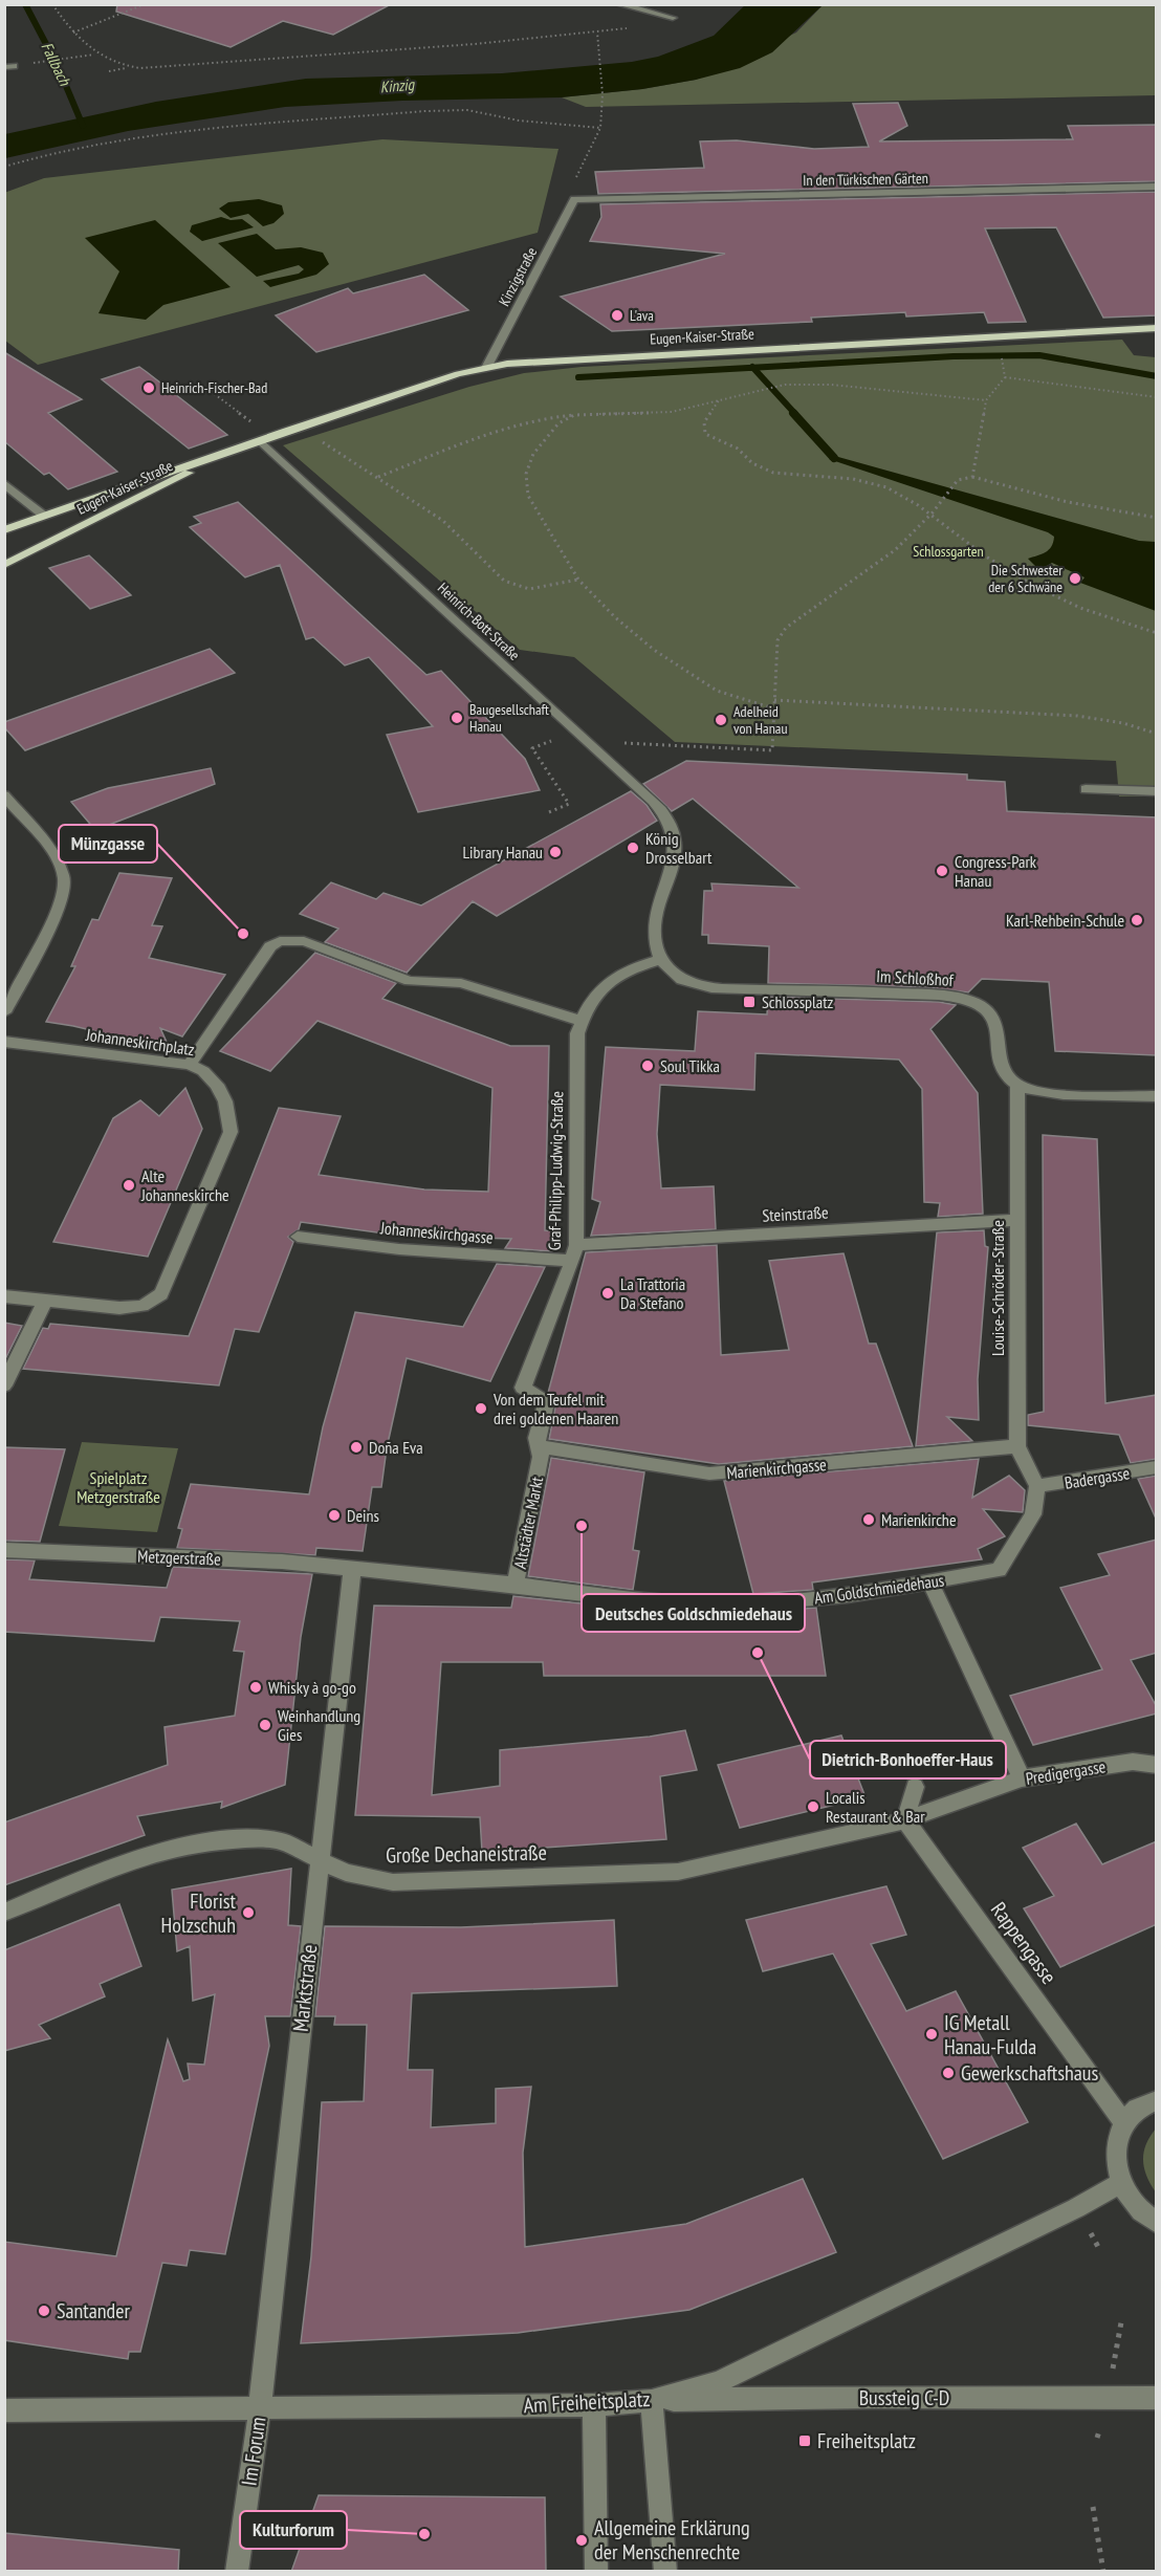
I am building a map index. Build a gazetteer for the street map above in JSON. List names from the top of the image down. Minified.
{"streets":{"main road":["Eugen-Kaiser-Straße"],"street":["In den Türkischen Gärten","Kinzigstraße","Heinrich-Bott-Straße","Im Schloßhof","Johanneskirchplatz","Graf-Philipp-Ludwig-Straße","Steinstraße","Johanneskirchgasse","Louise-Schröder-Straße","Marienkirchgasse","Badergasse","Altstädter Markt","Metzgerstraße","Am Goldschmiedehaus","Predigergasse","Große Dechaneistraße","Rappengasse","Marktstraße","Bussteig C-D","Am Freiheitsplatz","Im Forum"]},"crossings":[["In den Türkischen Gärten","Kinzigstraße"],["Kinzigstraße","Eugen-Kaiser-Straße"],["Eugen-Kaiser-Straße","Heinrich-Bott-Straße"],["Heinrich-Bott-Straße","Im Schloßhof"],["Im Schloßhof","Louise-Schröder-Straße"],["Graf-Philipp-Ludwig-Straße","Steinstraße"],["Graf-Philipp-Ludwig-Straße","Johanneskirchgasse"],["Graf-Philipp-Ludwig-Straße","Altstädter Markt"],["Steinstraße","Louise-Schröder-Straße"],["Louise-Schröder-Straße","Marienkirchgasse"],["Louise-Schröder-Straße","Badergasse"],["Louise-Schröder-Straße","Am Goldschmiedehaus"],["Marienkirchgasse","Altstädter Markt"],["Badergasse","Am Goldschmiedehaus"],["Altstädter Markt","Metzgerstraße"],["Altstädter Markt","Am Goldschmiedehaus"],["Altstädter Markt","Marktstraße"],["Metzgerstraße","Marktstraße"],["Predigergasse","Große Dechaneistraße"],["Predigergasse","Rappengasse"],["Große Dechaneistraße","Rappengasse"],["Große Dechaneistraße","Marktstraße"],["Marktstraße","Am Freiheitsplatz"],["Marktstraße","Im Forum"],["Bussteig C-D","Am Freiheitsplatz"],["Am Freiheitsplatz","Im Forum"]],"water":["Fallbach","Kinzig"],"parks":["Schlossgarten","Spielplatz Metzgerstraße"],"places":{"other":["L'ava","Heinrich-Fischer-Bad","Die Schwester der 6 Schwäne","Baugesellschaft Hanau","Adelheid von Hanau","König Drosselbart","Library Hanau","Congress-Park Hanau","Karl-Rehbein-Schule","Münzgasse","Soul Tikka","Alte Johanneskirche","La Trattoria Da Stefano","Von dem Teufel mit drei goldenen Haaren","Doña Eva","Deins","Marienkirche","Deutsches Goldschmiedehaus","Dietrich-Bonhoeffer-Haus","Whisky à go-go","Weinhandlung Gies","Localis Restaurant & Bar","Florist Holzschuh","IG Metall Hanau-Fulda","Gewerkschaftshaus","Santander","Kulturforum","Allgemeine Erklärung der Menschenrechte"],"transit":["Schlossplatz","Freiheitsplatz"]}}
